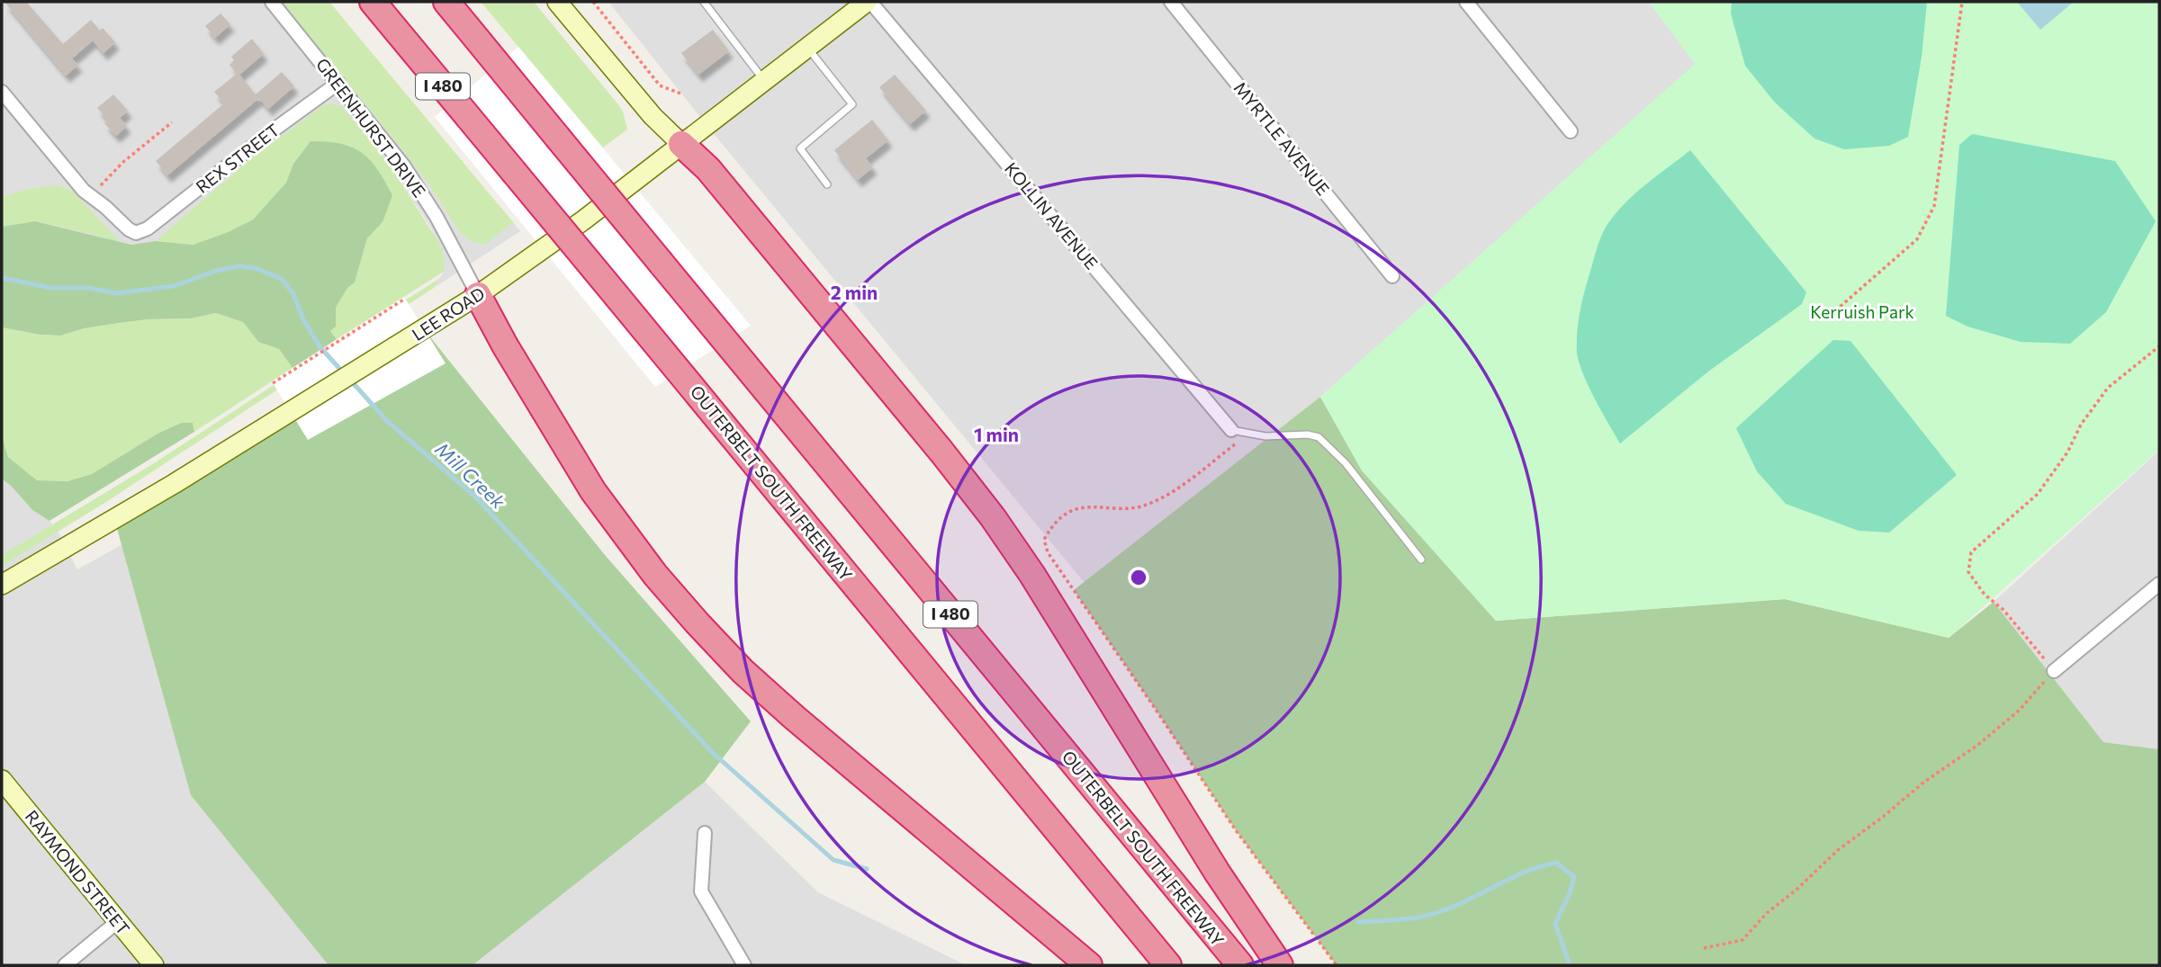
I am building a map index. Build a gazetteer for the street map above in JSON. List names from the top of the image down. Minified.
{"streets":{"highway":["I 480","OUTERBELT SOUTH FREEWAY"],"main road":["LEE ROAD","RAYMOND STREET"],"street":["GREENHURST DRIVE","MYRTLE AVENUE","REX STREET","KOLLIN AVENUE"]},"crossings":[["GREENHURST DRIVE","REX STREET"],["GREENHURST DRIVE","LEE ROAD"],["KOLLIN AVENUE","LEE ROAD"]],"water":["Mill Creek"],"parks":["Kerruish Park"],"rings":["2 min","1 min"]}
